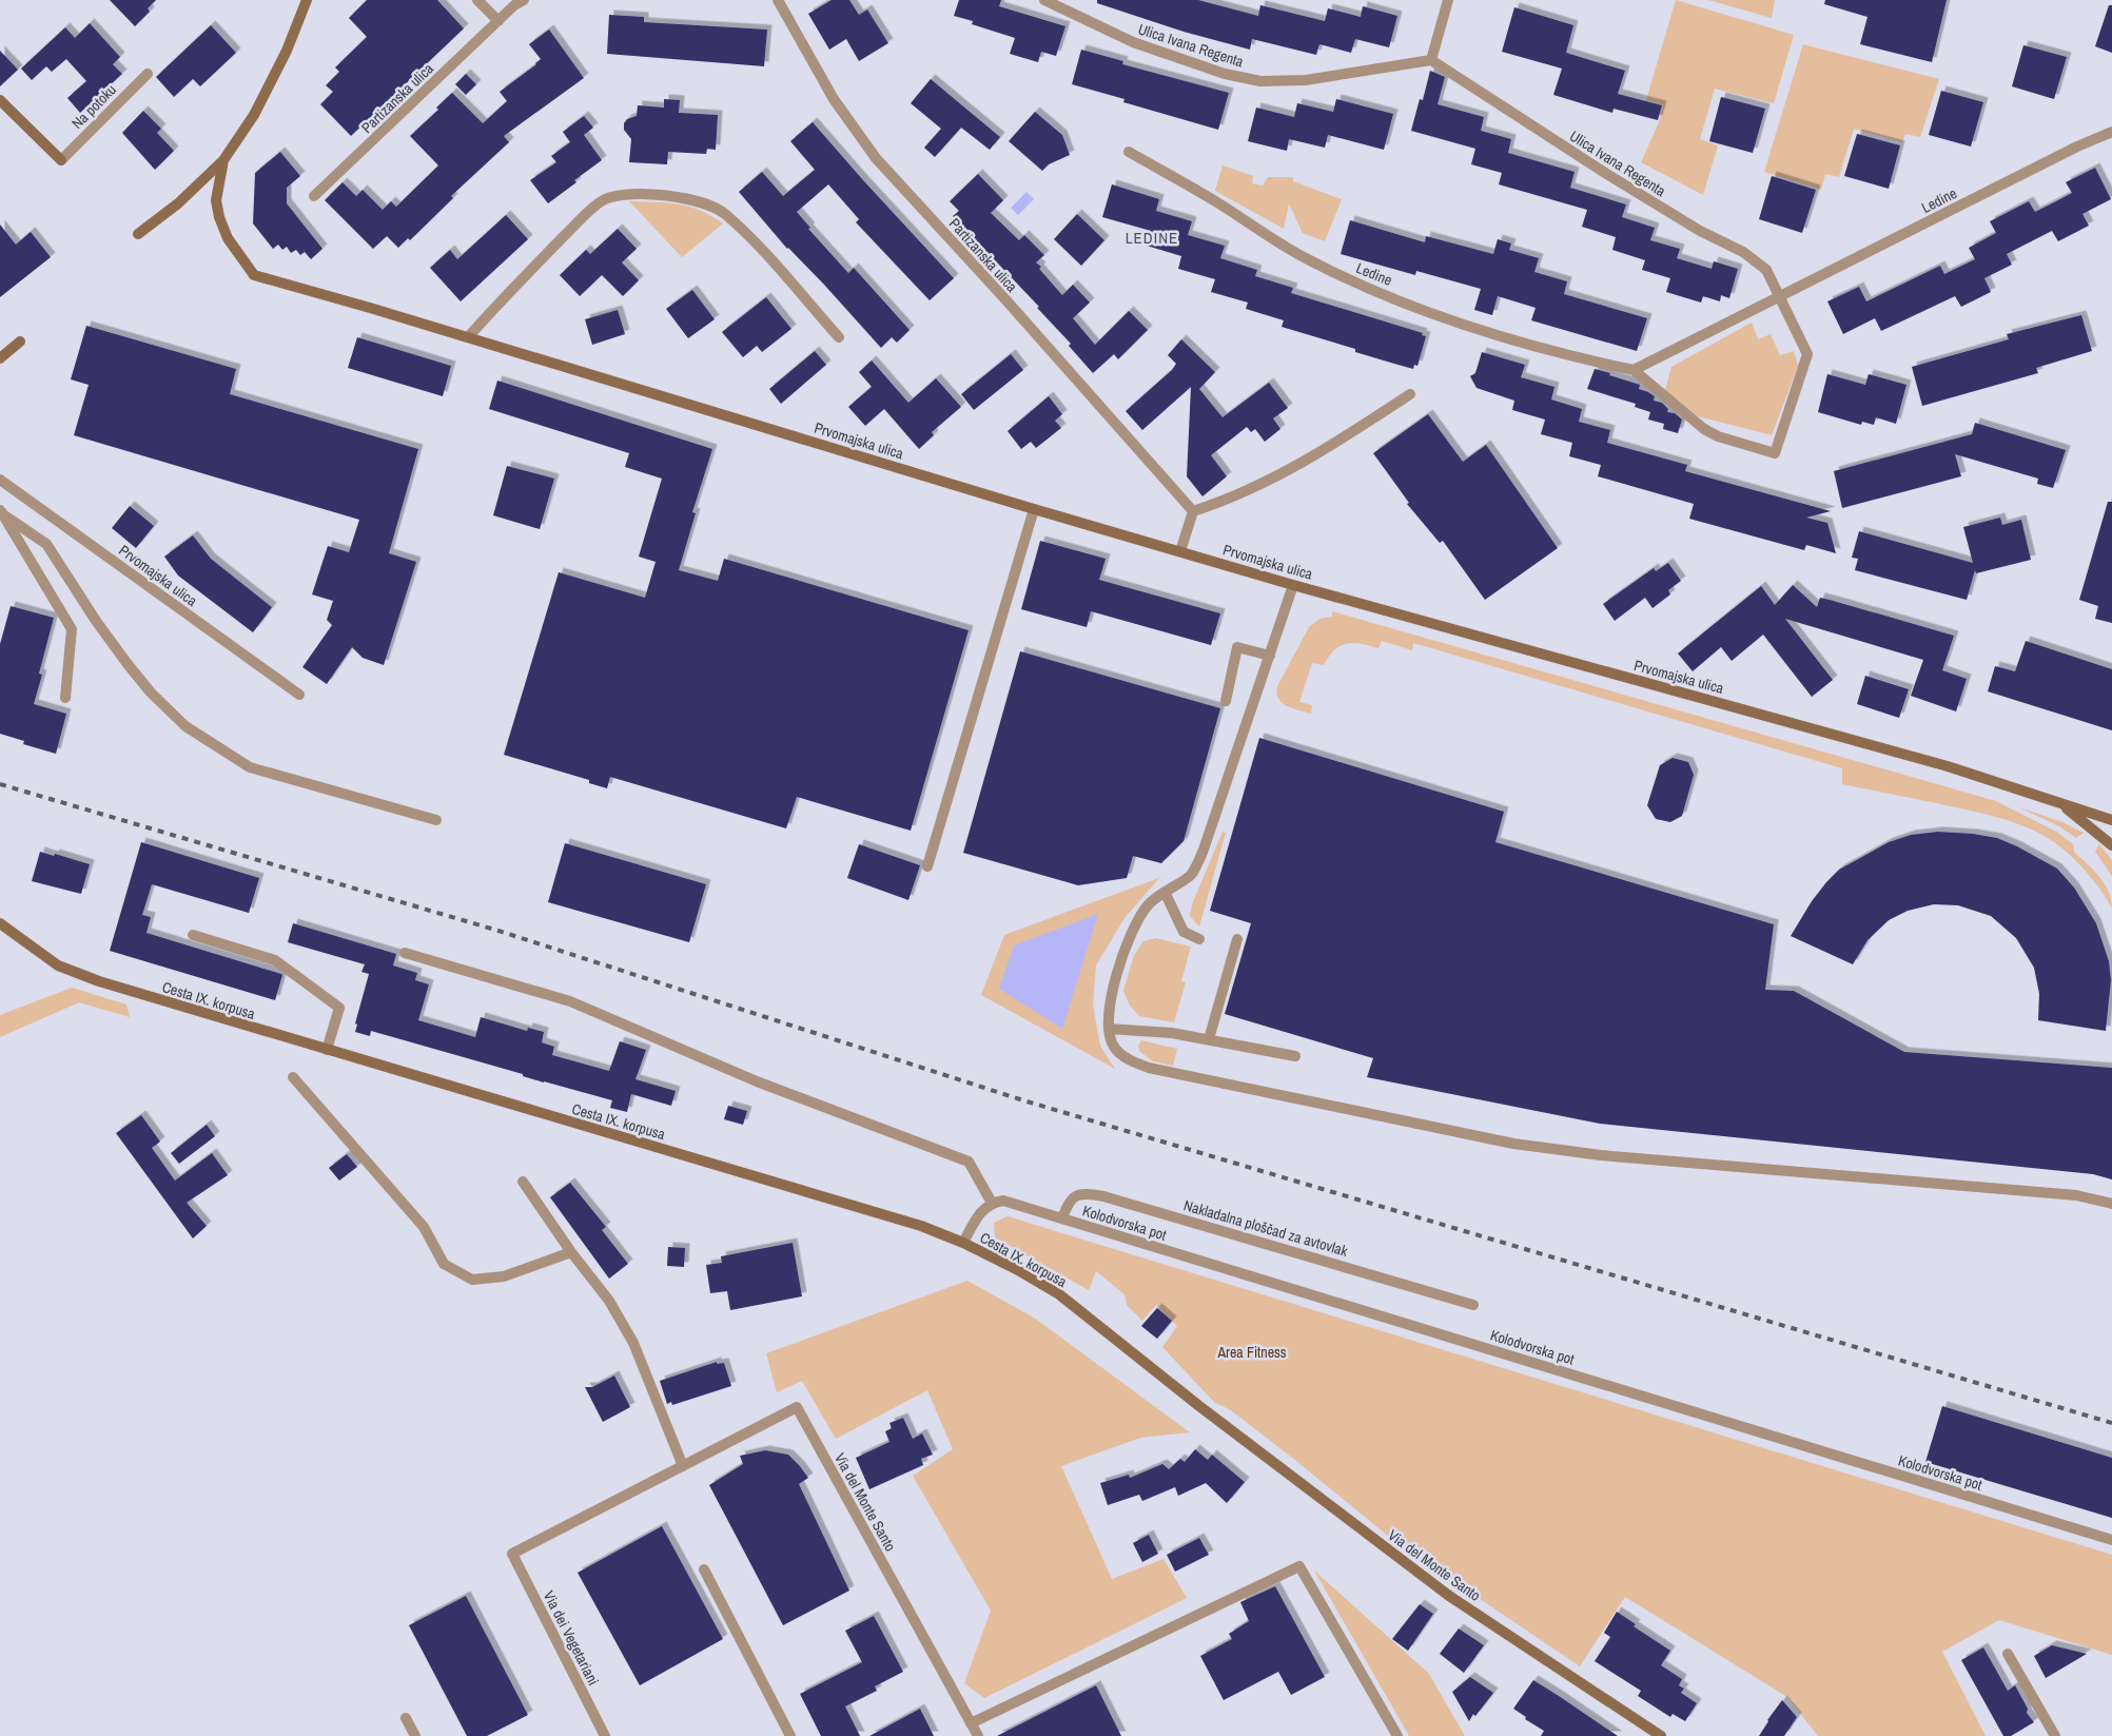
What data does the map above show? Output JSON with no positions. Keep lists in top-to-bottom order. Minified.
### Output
{"streets":{"street":["Ulica Ivana Regenta","Partizanska ulica","Na potoku","Ledine","Prvomajska ulica","Cesta IX. korpusa","Kolodvorska pot","Nakladalna ploščad za avtovlak","Via del Monte Santo","Via dei Vegetariani"]},"crossings":[["Ulica Ivana Regenta","Ledine"],["Cesta IX. korpusa","Via del Monte Santo"],["Kolodvorska pot","Nakladalna ploščad za avtovlak"],["Via del Monte Santo","Via dei Vegetariani"]],"districts":["LEDINE"],"parks":["Area Fitness"]}
